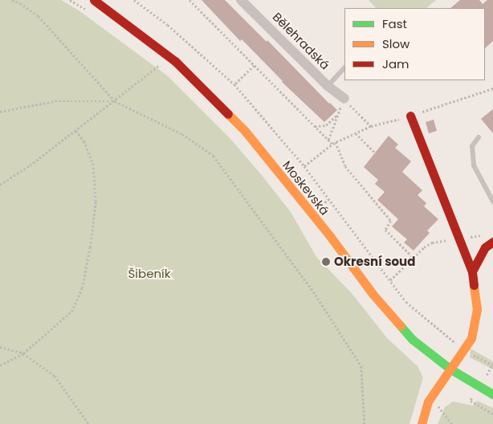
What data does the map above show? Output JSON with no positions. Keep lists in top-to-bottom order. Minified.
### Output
{"streets":{"street":["Bělehradská","Moskevská"]},"parks":["Šibeník"],"places":["Okresní soud"],"legend":["Fast","Slow","Jam"]}
